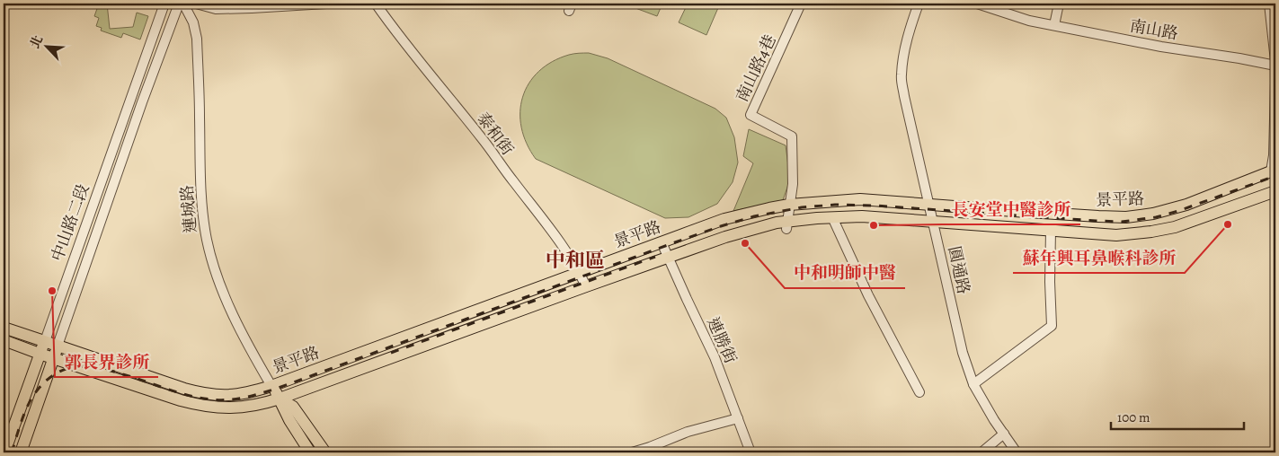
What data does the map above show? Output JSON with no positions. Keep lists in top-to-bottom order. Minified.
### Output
{"streets":{"main road":["景平路","連城路","中山路二段"],"street":["南山路","南山路4巷","泰和街","圓通路","連勝街"]},"crossings":[["南山路4巷","景平路"],["泰和街","景平路"],["景平路","連城路"],["景平路","中山路二段"],["景平路","圓通路"],["景平路","連勝街"]],"districts":["中和區"],"places":["蘇年興耳鼻喉科診所","長安堂中醫診所","中和明師中醫","郭長界診所"],"scale_bar":"100 m","north":"top left"}
